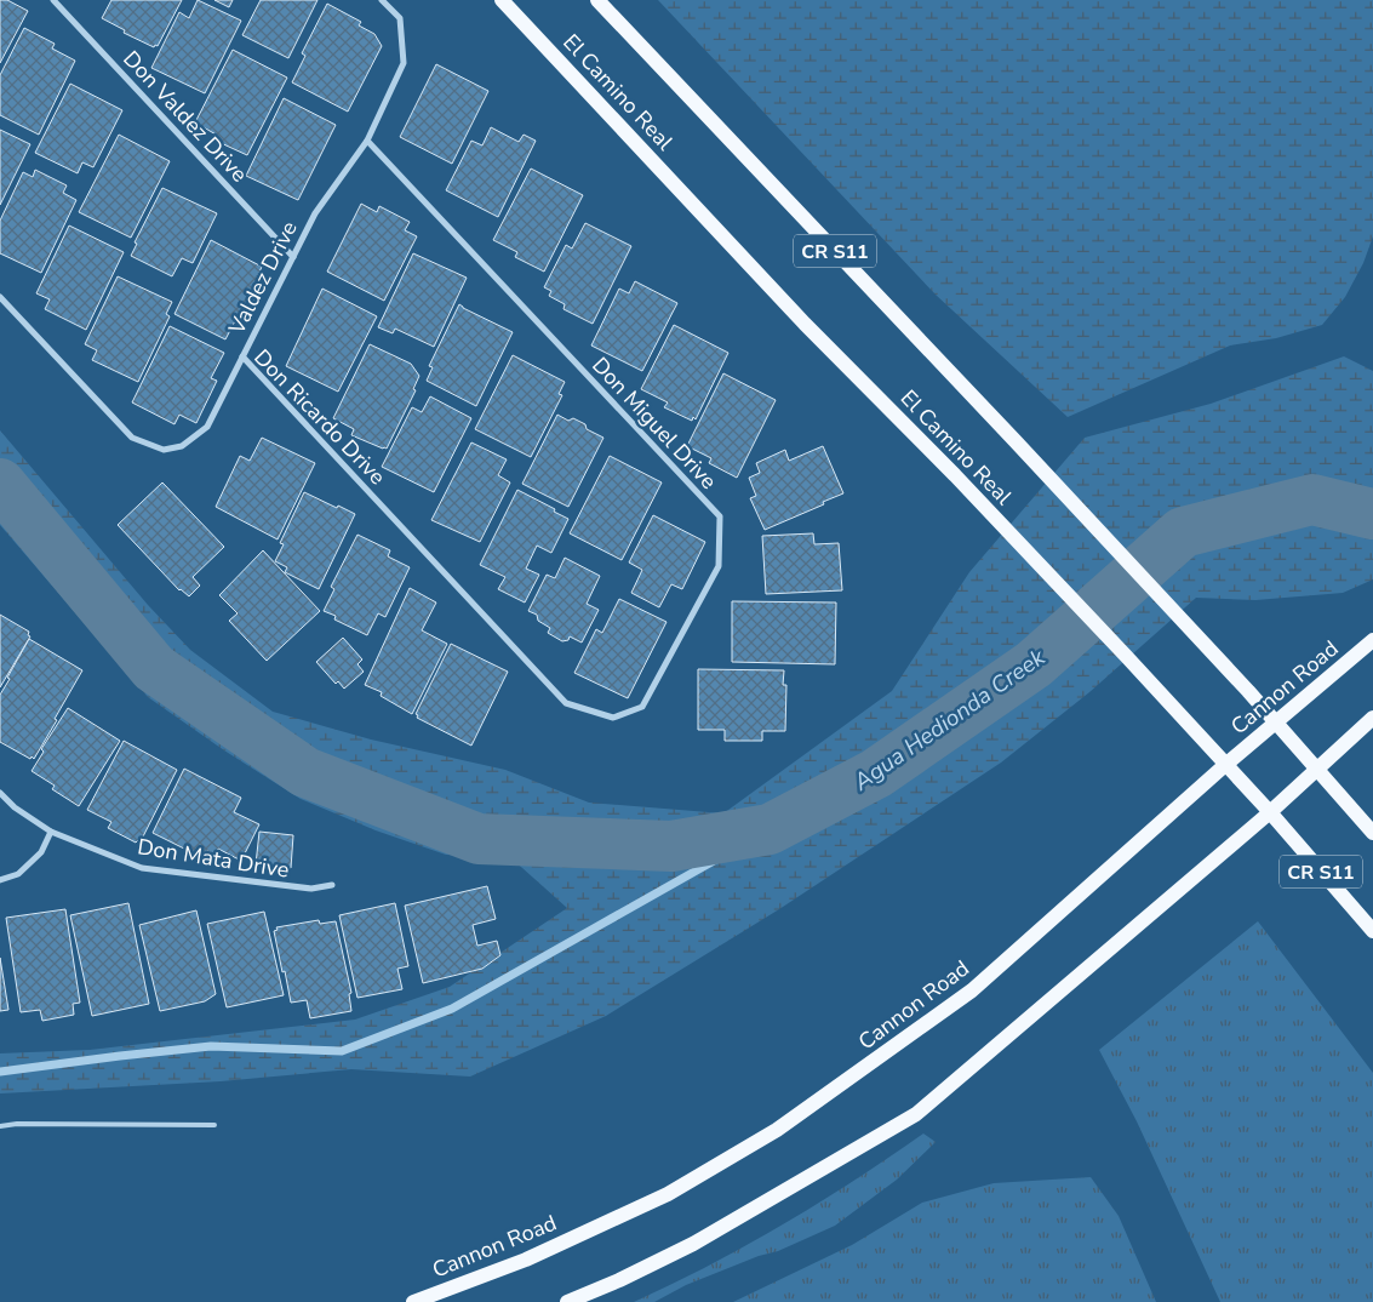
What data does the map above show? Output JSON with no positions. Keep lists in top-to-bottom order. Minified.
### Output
{"streets":{"main road":["El Camino Real","CR S11","Cannon Road"],"street":["Don Valdez Drive","Valdez Drive","Don Ricardo Drive","Don Miguel Drive","Don Mata Drive"]},"crossings":[["El Camino Real","Cannon Road"],["Don Valdez Drive","Valdez Drive"],["CR S11","Cannon Road"],["Valdez Drive","Don Ricardo Drive"],["Valdez Drive","Don Miguel Drive"],["Don Ricardo Drive","Don Miguel Drive"]],"water":["Agua Hedionda Creek"]}
